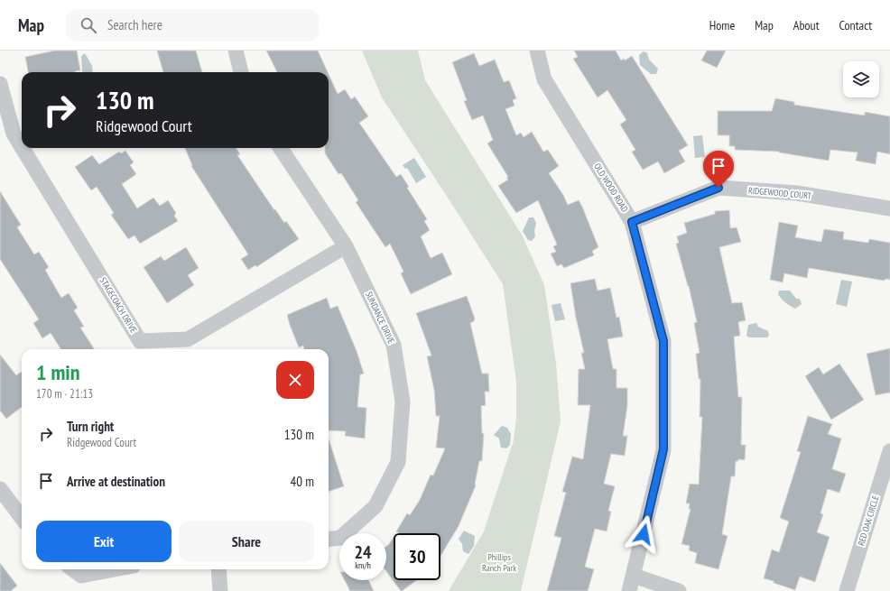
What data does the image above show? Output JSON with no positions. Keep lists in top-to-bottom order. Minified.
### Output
{"streets":{"street":["OLD WOOD ROAD","RIDGEWOOD COURT","STAGECOACH DRIVE","SUNDANCE DRIVE","RED OAK CIRCLE"]},"crossings":[["OLD WOOD ROAD","RIDGEWOOD COURT"],["STAGECOACH DRIVE","SUNDANCE DRIVE"]],"parks":["Phillips Ranch Park"],"page":{"header":"Map","search":"Search here","nav":["Home","Map","About","Contact"],"turn":["130 m","Ridgewood Court"],"heading":["1 min","170 m · 21:13"],"list":[{"name":"Turn right","note":"Ridgewood Court","value":"130 m"},{"name":"Arrive at destination","value":"40 m"}],"buttons":["Exit","Share"],"speed":"24 km/h","limit":"30"}}
